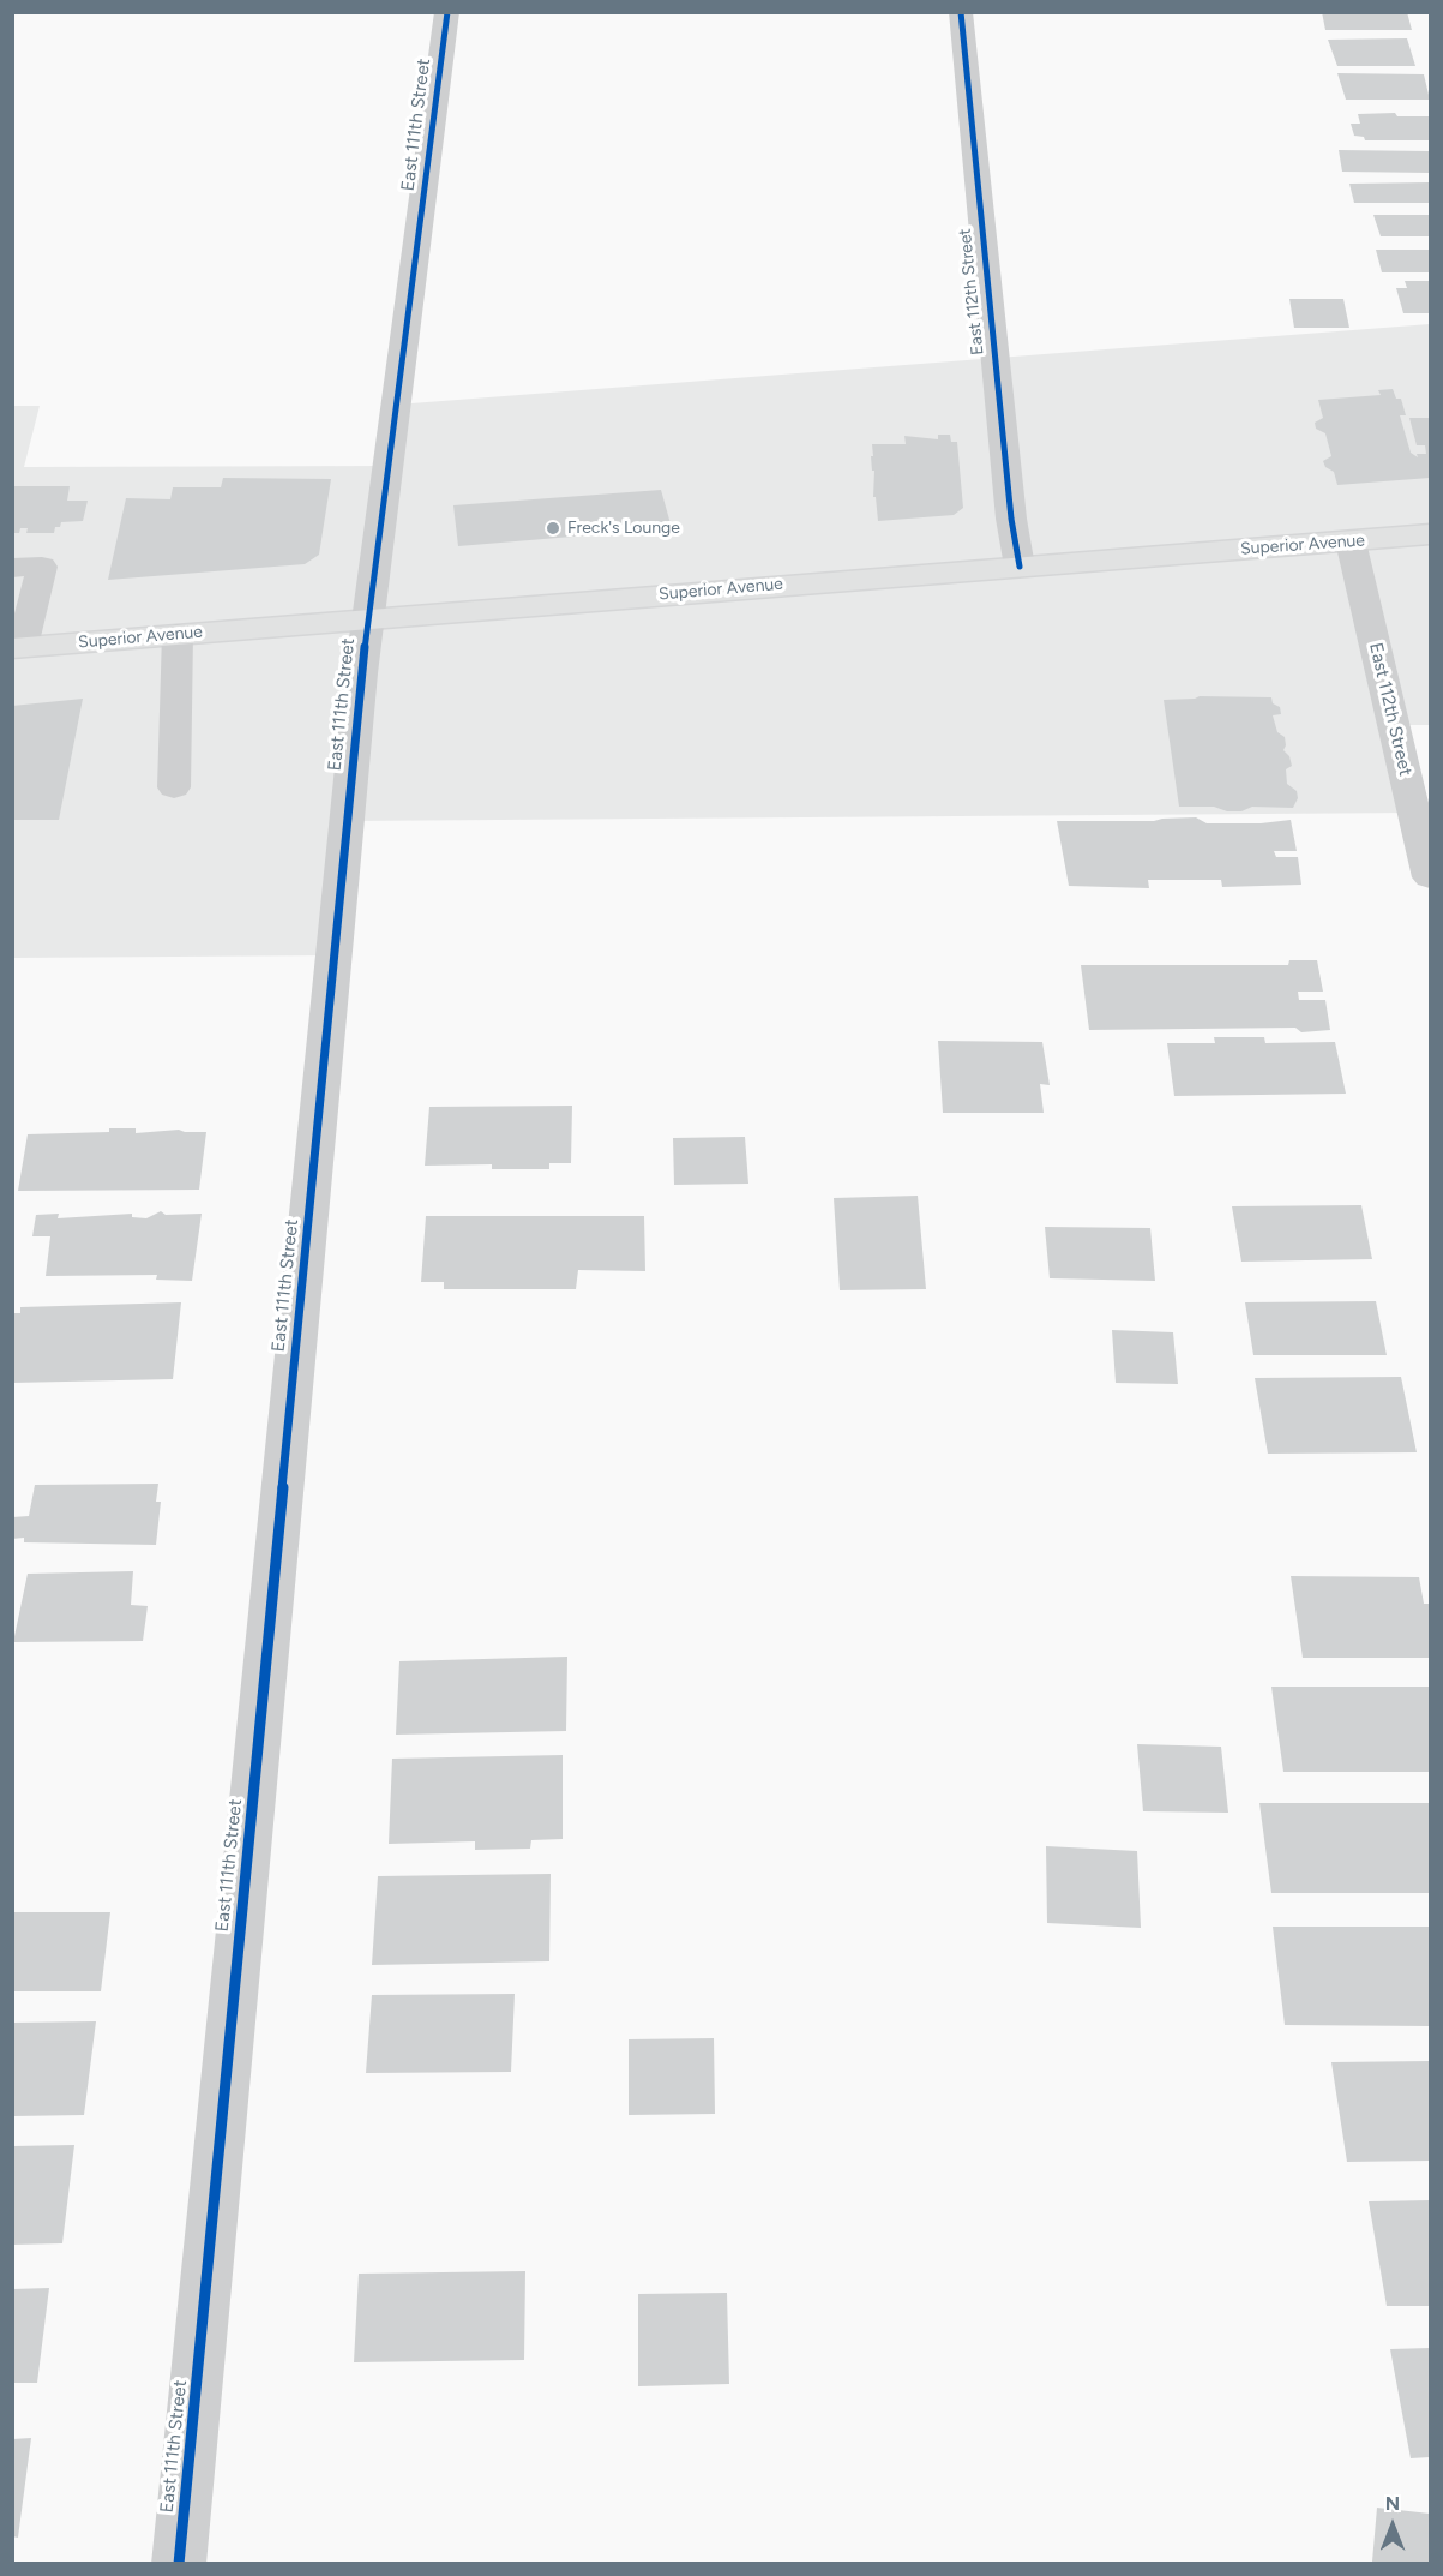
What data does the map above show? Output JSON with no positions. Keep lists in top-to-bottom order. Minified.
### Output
{"streets":{"main road":["Superior Avenue"],"street":["East 111th Street","East 112th Street"]},"crossings":[["East 111th Street","Superior Avenue"],["East 112th Street","Superior Avenue"]],"places":["Freck's Lounge"],"north":"top"}
